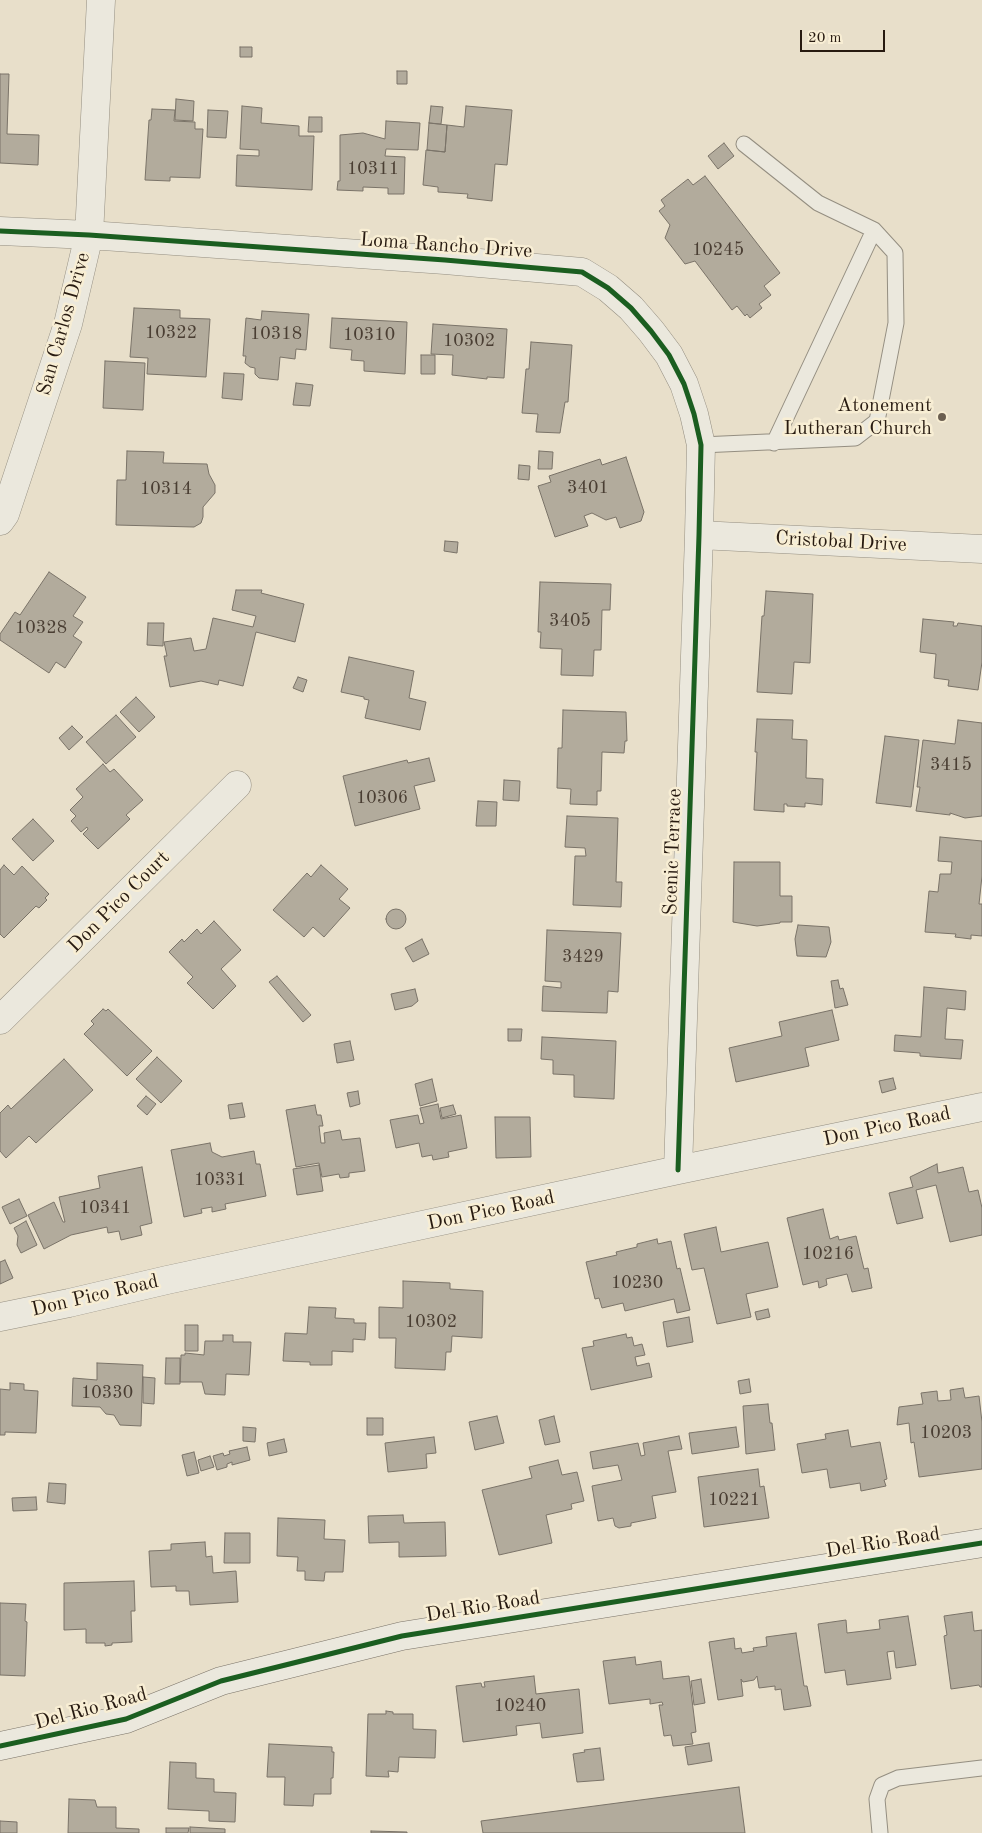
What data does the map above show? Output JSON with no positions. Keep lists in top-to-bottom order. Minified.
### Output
{"streets":{"street":["Loma Rancho Drive","San Carlos Drive","Cristobal Drive","Scenic Terrace","Don Pico Court","Don Pico Road","Del Rio Road"]},"crossings":[["Loma Rancho Drive","San Carlos Drive"],["Loma Rancho Drive","Cristobal Drive"],["Loma Rancho Drive","Scenic Terrace"],["Cristobal Drive","Scenic Terrace"],["Scenic Terrace","Don Pico Road"]],"places":["Atonement Lutheran Church"],"house_numbers":["10311","10245","10322","10318","10310","10302","3401","10314","3405","10328","3415","10306","3429","10331","10341","10216","10230","10302","10330","10203","10221","10240"],"scale_bar":"20 m"}
